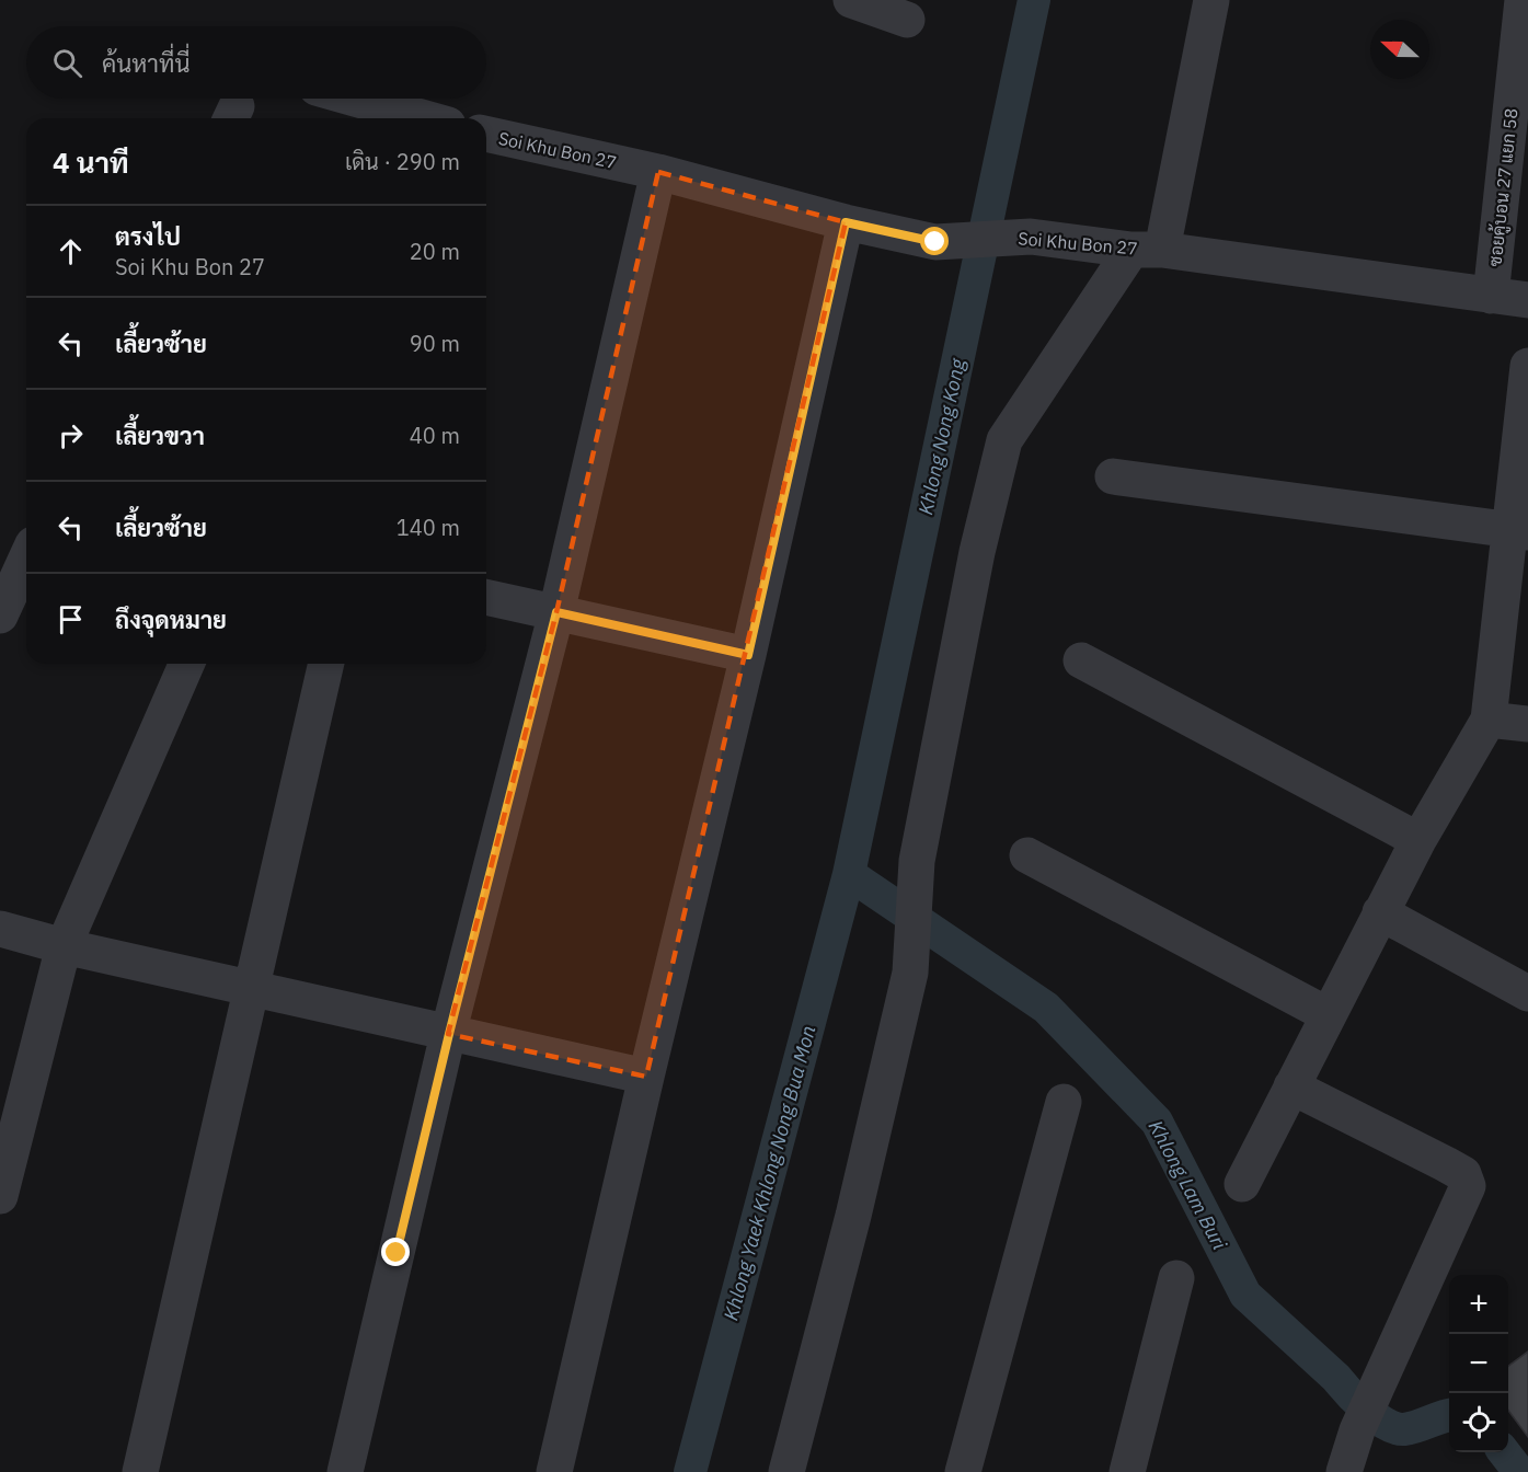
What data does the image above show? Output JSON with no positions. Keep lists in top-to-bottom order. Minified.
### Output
{"streets":{"street":["Soi Khu Bon 27","ซอยคู้บอน 27 แยก 58"]},"crossings":[["Soi Khu Bon 27","ซอยคู้บอน 27 แยก 58"]],"water":["Khlong Nong Kong","Khlong Yaek Khlong Nong Bua Mon","Khlong Lam Buri"],"north":"left","page":{"search":"ค้นหาที่นี่","heading":["4 นาที","เดิน · 290 m"],"list":[["ตรงไป","Soi Khu Bon 27","20 m"],["เลี้ยวซ้าย","90 m"],["เลี้ยวขวา","40 m"],["เลี้ยวซ้าย","140 m"],"ถึงจุดหมาย"],"map_buttons":["+","−"]}}
